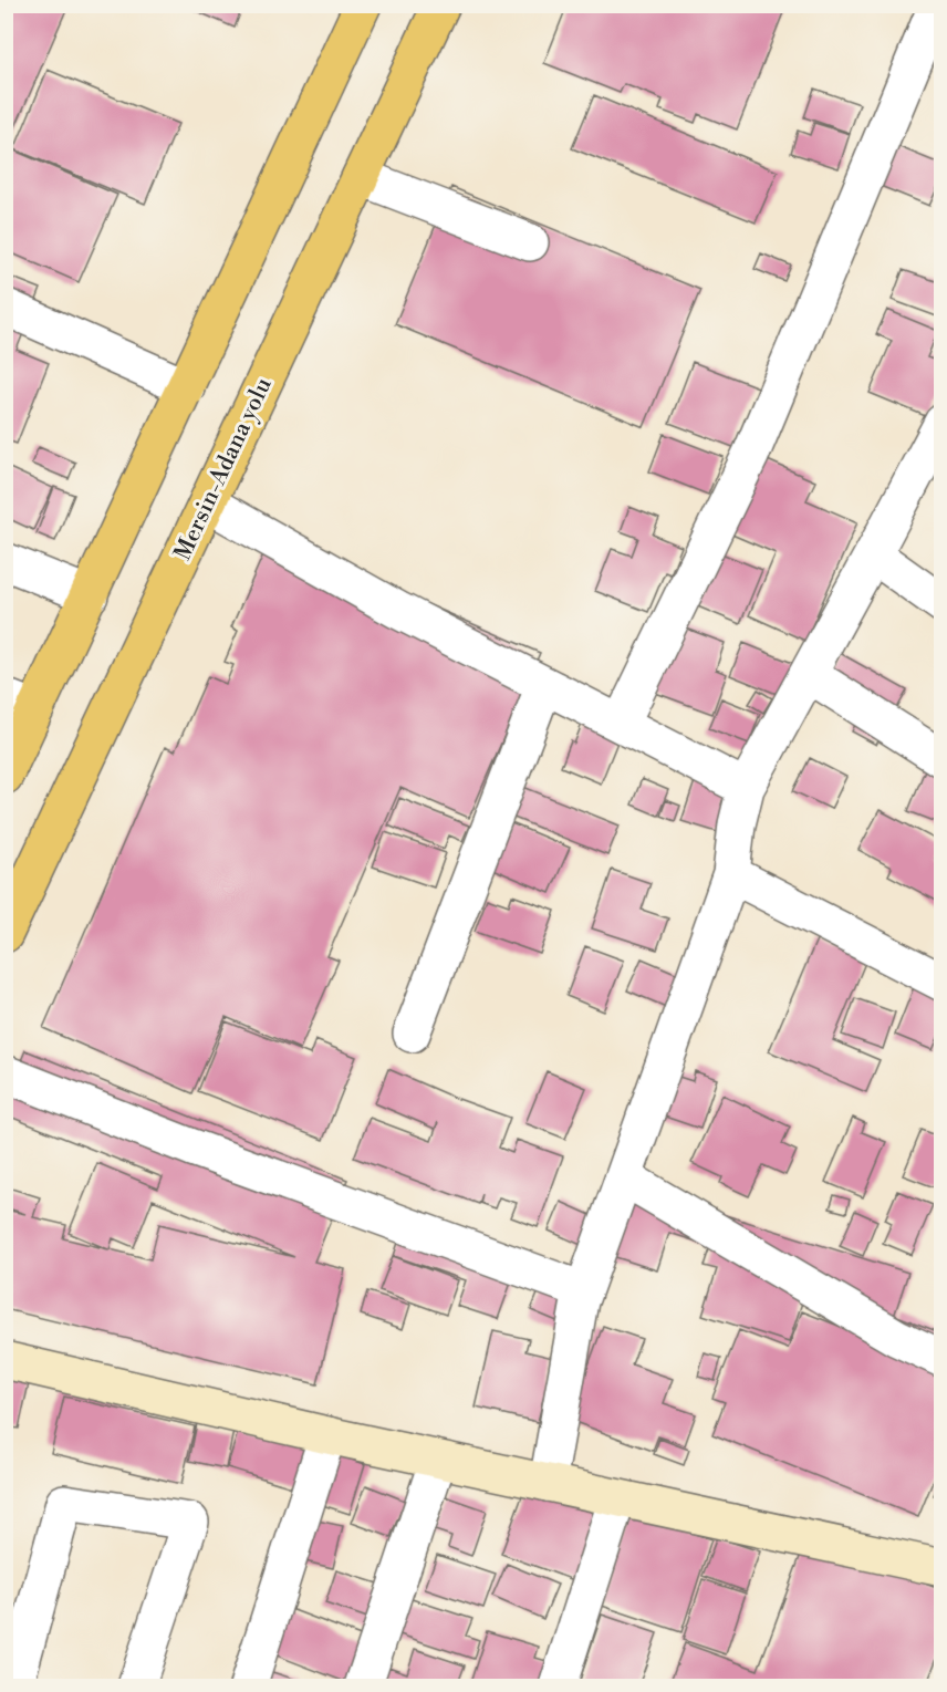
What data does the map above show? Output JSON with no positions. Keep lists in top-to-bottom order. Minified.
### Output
{"streets":{"highway":["Mersin-Adana yolu"]}}
